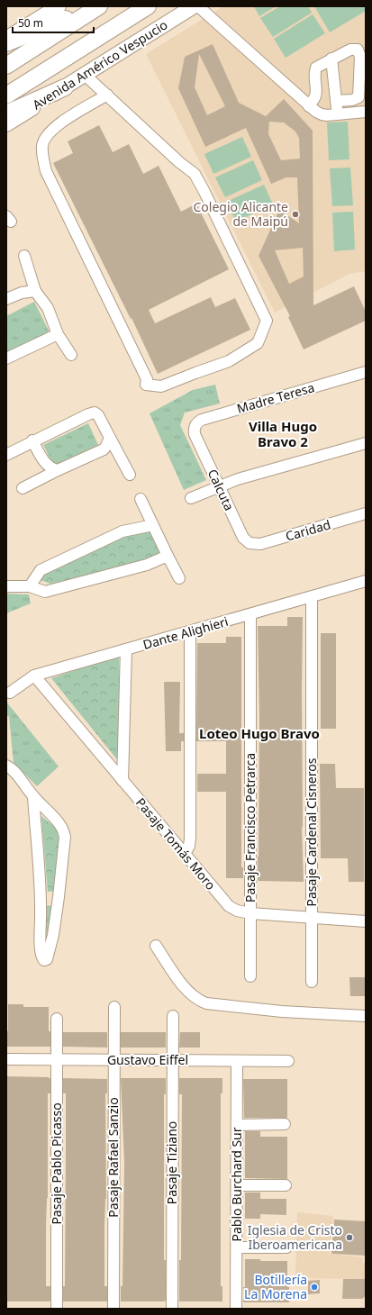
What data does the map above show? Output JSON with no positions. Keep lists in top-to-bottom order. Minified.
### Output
{"streets":{"main road":["Avenida Américo Vespucio"],"street":["Madre Teresa","Calcuta","Caridad","Dante Alighieri","Pasaje Francisco Petrarca","Pasaje Cardenal Cisneros","Pasaje Tomás Moro","Gustavo Eiffel","Pasaje Rafael Sanzio","Pasaje Tiziano","Pasaje Pablo Picasso","Pablo Burchard Sur"]},"crossings":[["Madre Teresa","Calcuta"],["Calcuta","Caridad"],["Dante Alighieri","Pasaje Francisco Petrarca"],["Dante Alighieri","Pasaje Cardenal Cisneros"],["Dante Alighieri","Pasaje Tomás Moro"],["Pasaje Francisco Petrarca","Pasaje Tomás Moro"],["Pasaje Cardenal Cisneros","Pasaje Tomás Moro"],["Gustavo Eiffel","Pasaje Rafael Sanzio"],["Gustavo Eiffel","Pasaje Tiziano"],["Gustavo Eiffel","Pasaje Pablo Picasso"],["Gustavo Eiffel","Pablo Burchard Sur"]],"districts":["Villa Hugo Bravo 2","Loteo Hugo Bravo"],"places":["Colegio Alicante de Maipú","Iglesia de Cristo Iberoamericana","Botillería La Morena"],"scale_bar":"50 m"}
